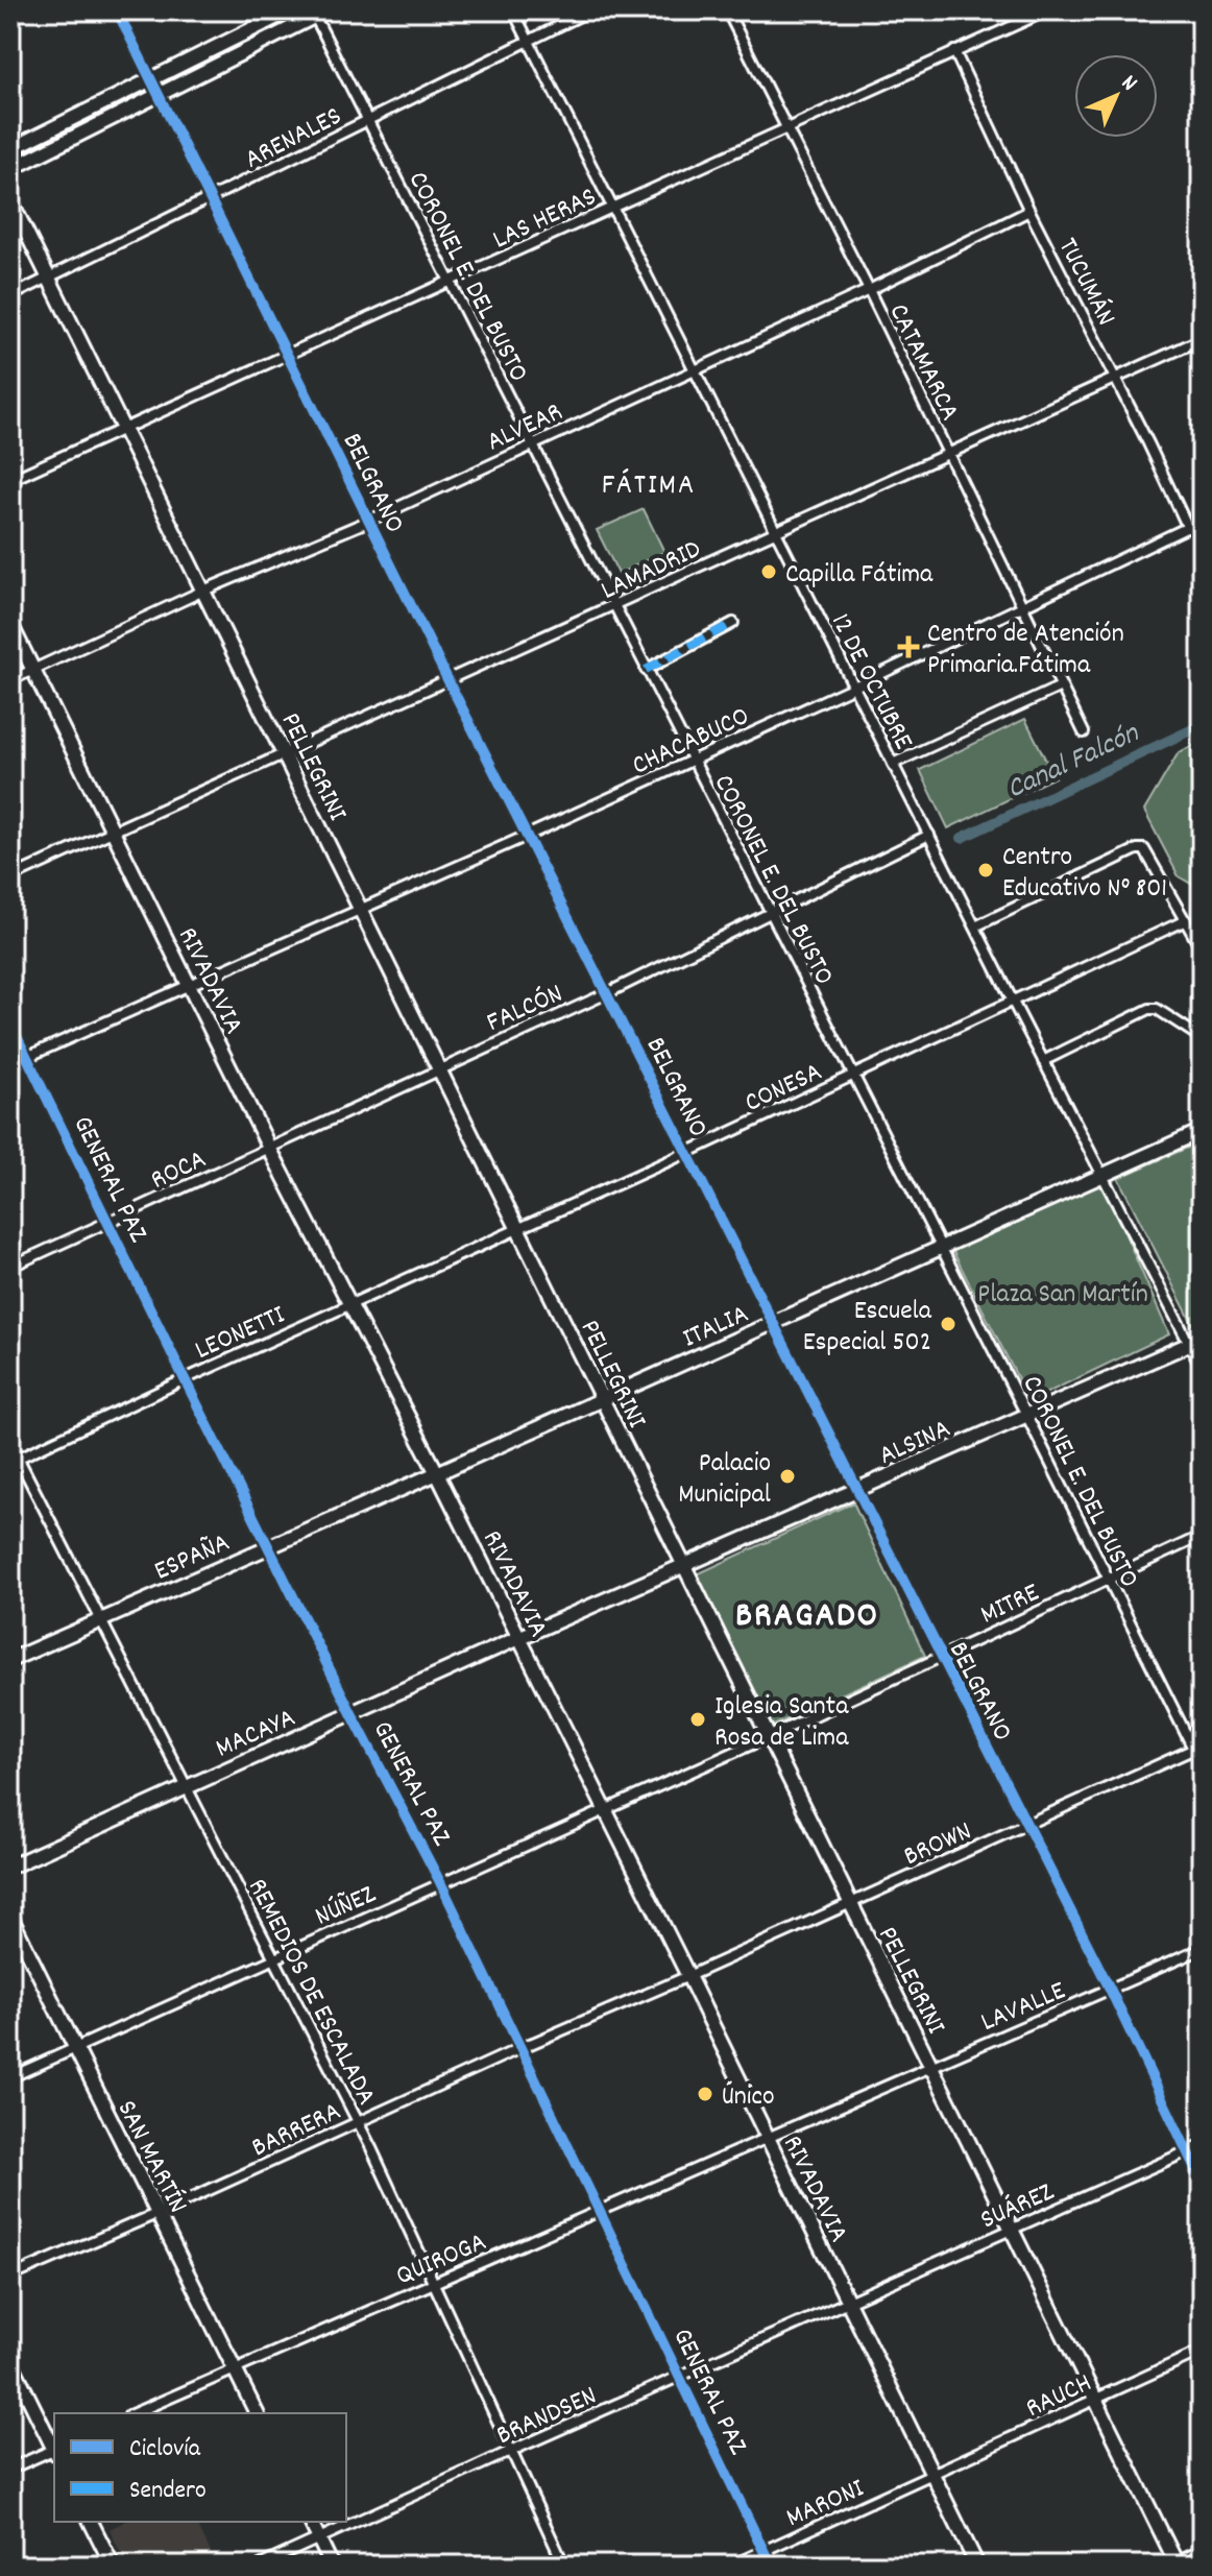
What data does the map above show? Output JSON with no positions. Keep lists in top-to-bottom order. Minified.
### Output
{"streets":{"main road":["PELLEGRINI","RIVADAVIA","ITALIA","ALSINA","ESPAÑA","MACAYA","SAN MARTÍN"],"street":["ARENALES","LAS HERAS","CORONEL E. DEL BUSTO","TUCUMÁN","CATAMARCA","ALVEAR","BELGRANO","LAMADRID","12 DE OCTUBRE","CHACABUCO","FALCÓN","CONESA","ROCA","GENERAL PAZ","LEONETTI","MITRE","BROWN","NÚÑEZ","REMEDIOS DE ESCALADA","LAVALLE","BARRERA","SUÁREZ","QUIROGA","RAUCH","BRANDSEN","MARONI"]},"crossings":[["ARENALES","CORONEL E. DEL BUSTO"],["ARENALES","BELGRANO"],["ARENALES","12 DE OCTUBRE"],["ARENALES","PELLEGRINI"],["LAS HERAS","CORONEL E. DEL BUSTO"],["LAS HERAS","TUCUMÁN"],["LAS HERAS","CATAMARCA"],["LAS HERAS","BELGRANO"],["LAS HERAS","12 DE OCTUBRE"],["LAS HERAS","PELLEGRINI"],["CORONEL E. DEL BUSTO","ALVEAR"],["CORONEL E. DEL BUSTO","LAMADRID"],["CORONEL E. DEL BUSTO","CHACABUCO"],["CORONEL E. DEL BUSTO","FALCÓN"],["CORONEL E. DEL BUSTO","CONESA"],["CORONEL E. DEL BUSTO","ITALIA"],["CORONEL E. DEL BUSTO","ALSINA"],["CORONEL E. DEL BUSTO","MITRE"],["CORONEL E. DEL BUSTO","BROWN"],["TUCUMÁN","ALVEAR"],["TUCUMÁN","LAMADRID"],["TUCUMÁN","CHACABUCO"],["CATAMARCA","ALVEAR"],["CATAMARCA","LAMADRID"],["CATAMARCA","CHACABUCO"],["ALVEAR","BELGRANO"],["ALVEAR","12 DE OCTUBRE"],["ALVEAR","PELLEGRINI"],["ALVEAR","RIVADAVIA"],["BELGRANO","LAMADRID"],["BELGRANO","CHACABUCO"],["BELGRANO","FALCÓN"],["BELGRANO","CONESA"],["BELGRANO","ITALIA"],["BELGRANO","ALSINA"],["BELGRANO","MITRE"],["BELGRANO","BROWN"],["BELGRANO","LAVALLE"],["BELGRANO","SUÁREZ"],["LAMADRID","12 DE OCTUBRE"],["LAMADRID","PELLEGRINI"],["LAMADRID","RIVADAVIA"],["12 DE OCTUBRE","CHACABUCO"],["12 DE OCTUBRE","FALCÓN"],["12 DE OCTUBRE","CONESA"],["12 DE OCTUBRE","ITALIA"],["12 DE OCTUBRE","ALSINA"],["CHACABUCO","PELLEGRINI"],["CHACABUCO","RIVADAVIA"],["CHACABUCO","GENERAL PAZ"],["PELLEGRINI","FALCÓN"],["PELLEGRINI","CONESA"],["PELLEGRINI","ITALIA"],["PELLEGRINI","ALSINA"],["PELLEGRINI","MITRE"],["PELLEGRINI","BROWN"],["PELLEGRINI","LAVALLE"],["PELLEGRINI","SUÁREZ"],["PELLEGRINI","RAUCH"],["RIVADAVIA","FALCÓN"],["RIVADAVIA","CONESA"],["RIVADAVIA","ROCA"],["RIVADAVIA","ITALIA"],["RIVADAVIA","LEONETTI"],["RIVADAVIA","ALSINA"],["RIVADAVIA","ESPAÑA"],["RIVADAVIA","MITRE"],["RIVADAVIA","MACAYA"],["RIVADAVIA","BROWN"],["RIVADAVIA","NÚÑEZ"],["RIVADAVIA","LAVALLE"],["RIVADAVIA","BARRERA"],["RIVADAVIA","SUÁREZ"],["RIVADAVIA","QUIROGA"],["RIVADAVIA","RAUCH"],["RIVADAVIA","BRANDSEN"],["RIVADAVIA","MARONI"],["FALCÓN","ROCA"],["CONESA","LEONETTI"],["ROCA","GENERAL PAZ"],["GENERAL PAZ","LEONETTI"],["GENERAL PAZ","ESPAÑA"],["GENERAL PAZ","MACAYA"],["GENERAL PAZ","NÚÑEZ"],["GENERAL PAZ","BARRERA"],["GENERAL PAZ","QUIROGA"],["GENERAL PAZ","BRANDSEN"],["GENERAL PAZ","MARONI"],["ITALIA","ESPAÑA"],["LEONETTI","REMEDIOS DE ESCALADA"],["ALSINA","MACAYA"],["ESPAÑA","REMEDIOS DE ESCALADA"],["MITRE","NÚÑEZ"],["MACAYA","REMEDIOS DE ESCALADA"],["BROWN","BARRERA"],["NÚÑEZ","REMEDIOS DE ESCALADA"],["NÚÑEZ","SAN MARTÍN"],["REMEDIOS DE ESCALADA","BARRERA"],["REMEDIOS DE ESCALADA","QUIROGA"],["REMEDIOS DE ESCALADA","BRANDSEN"],["LAVALLE","QUIROGA"],["BARRERA","SAN MARTÍN"],["SAN MARTÍN","QUIROGA"],["SUÁREZ","BRANDSEN"],["RAUCH","MARONI"]],"districts":["FÁTIMA","BRAGADO"],"water":["Canal Falcón"],"parks":["Plaza San Martín"],"places":{"other":["Capilla Fátima","Centro Educativo N° 801","Escuela Especial 502","Palacio Municipal","Iglesia Santa Rosa de Lima","Único"],"health":["Centro de Atención Primaria.Fátima"]},"legend":["Ciclovía","Sendero"],"north":"top right"}
